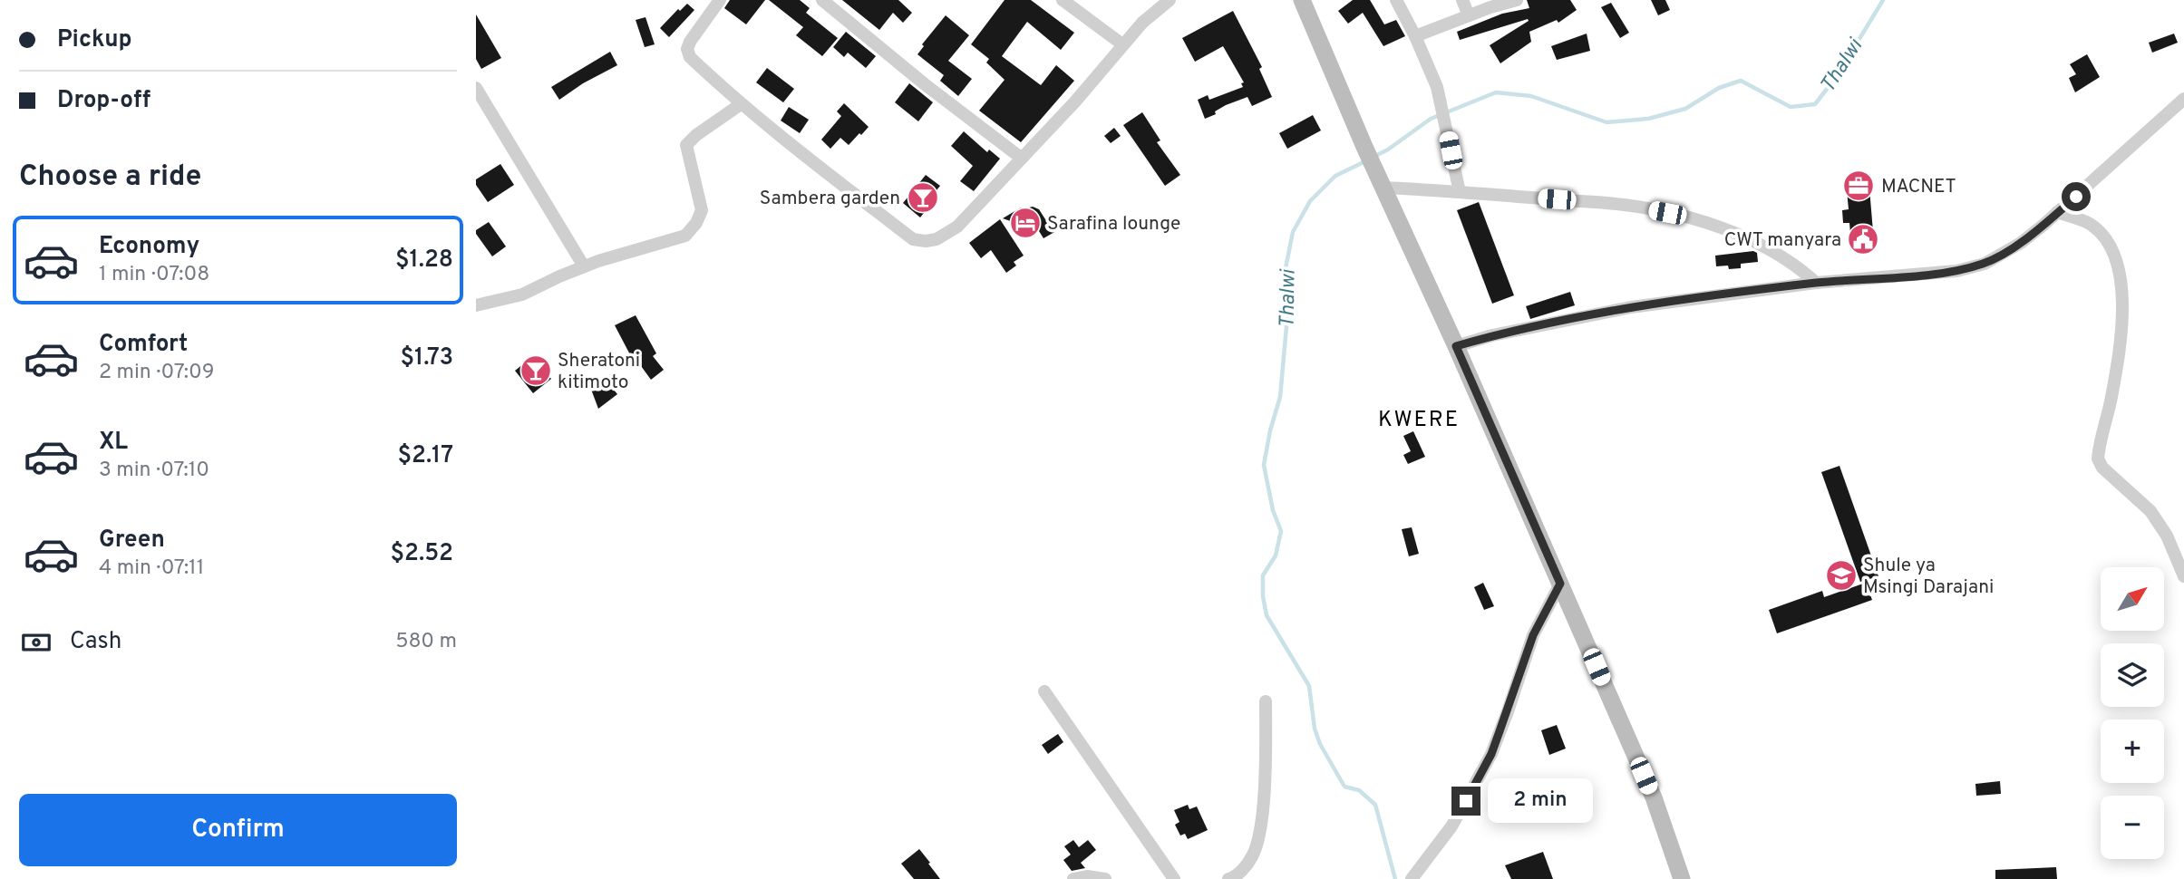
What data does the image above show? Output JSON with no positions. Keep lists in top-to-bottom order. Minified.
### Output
{"districts":["KWERE"],"water":["Thalwi"],"places":{"office":["MACNET"],"bar":["Sambera garden","Sheratoni kitimoto"],"hotel":["Sarafina lounge"],"public building":["CWT manyara"],"school or university":["Shule ya Msingi Darajani"]},"north":"top right","page":{"banner":["Pickup","Drop-off"],"heading":"Choose a ride","list":[{"name":"Economy","note":"1 min · 07:08","value":"$1.28"},{"name":"Comfort","note":"2 min · 07:09","value":"$1.73"},{"name":"XL","note":"3 min · 07:10","value":"$2.17"},{"name":"Green","note":"4 min · 07:11","value":"$2.52"}],"map_buttons":["+","−"],"pay":["Cash","580 m"],"bubble":"2 min","buttons":"Confirm"}}
